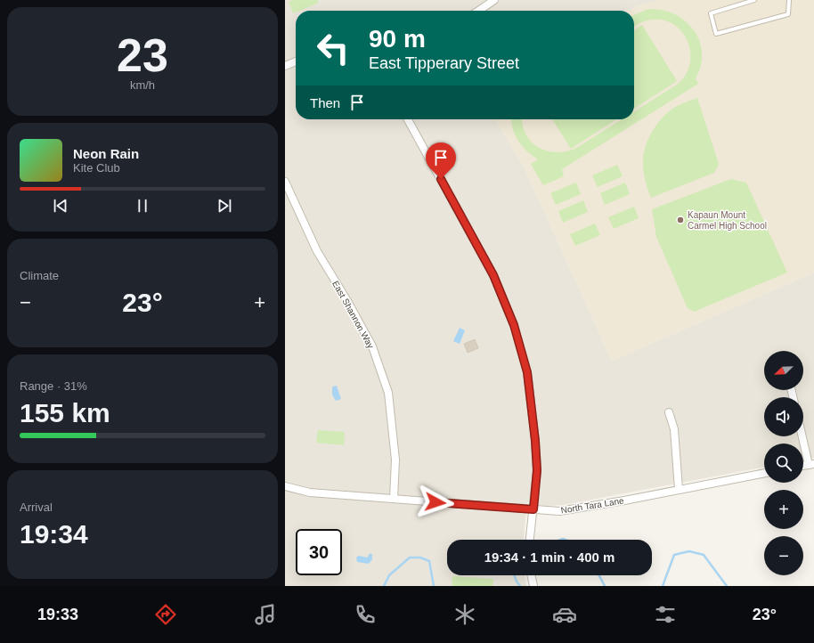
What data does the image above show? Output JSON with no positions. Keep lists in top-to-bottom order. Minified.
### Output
{"streets":{"street":["East Shannon Way","North Tara Lane"]},"crossings":[["East Shannon Way","North Tara Lane"]],"places":["Kapaun Mount Carmel High School"],"north":"bottom left","page":{"tile":[["23","km/h"],"Climate",["Range · 31%","155 km"],["Arrival","19:34"]],"turn":["90 m","East Tipperary Street"],"then":"Then","song":["Neon Rain","Kite Club"],"heat":["−","23°","+"],"map_buttons":["+","−"],"limit":"30","trip":"19:34 · 1 min · 400 m","tabs":["19:33","23°"]}}
